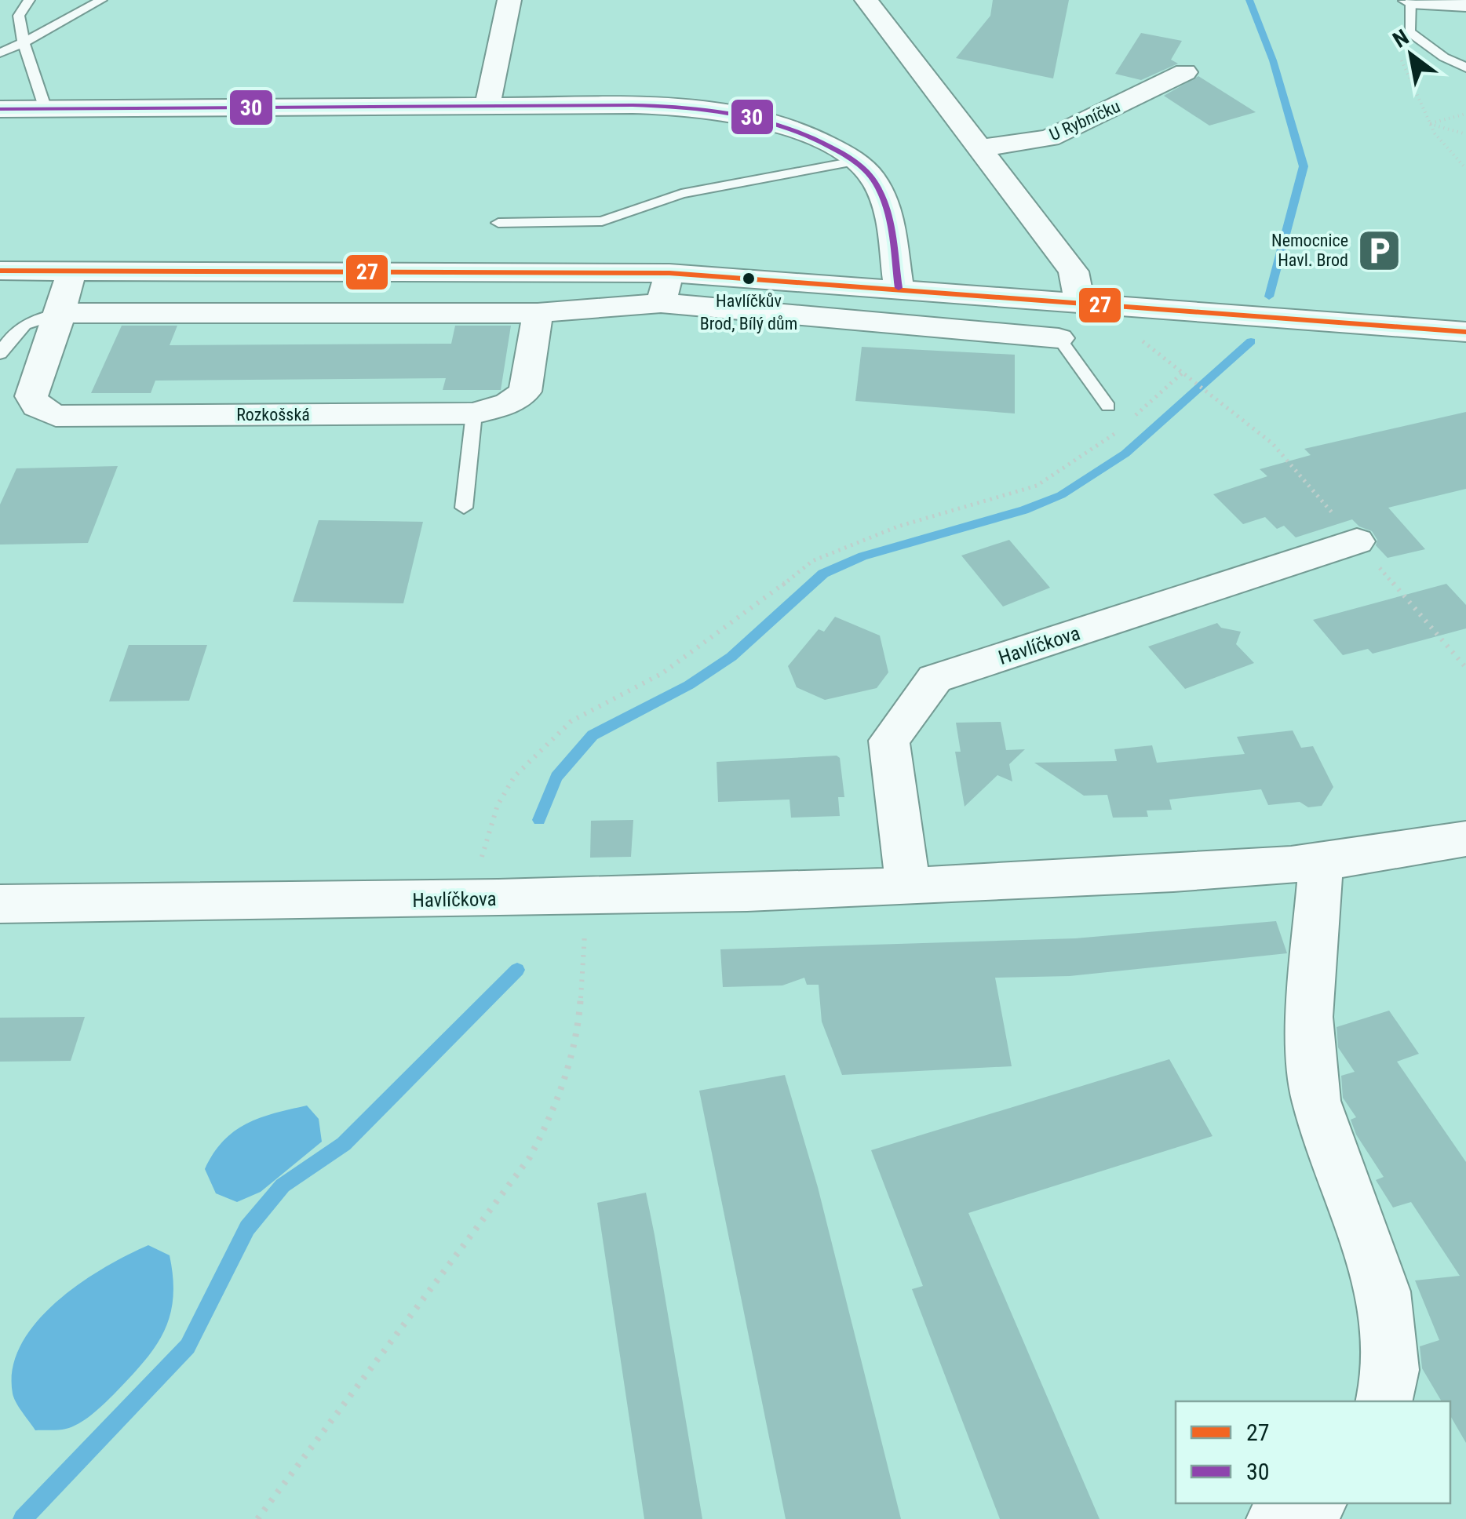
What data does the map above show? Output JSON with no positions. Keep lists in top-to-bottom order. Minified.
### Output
{"streets":{"street":["U Rybníčku","Rozkošská","Havlíčkova"]},"places":{"parking":["Nemocnice Havl. Brod"],"other":["Havlíčkův Brod, Bílý dům"]},"lines":["transit line 30","transit line 27"],"legend":["27","30"],"north":"top left"}
